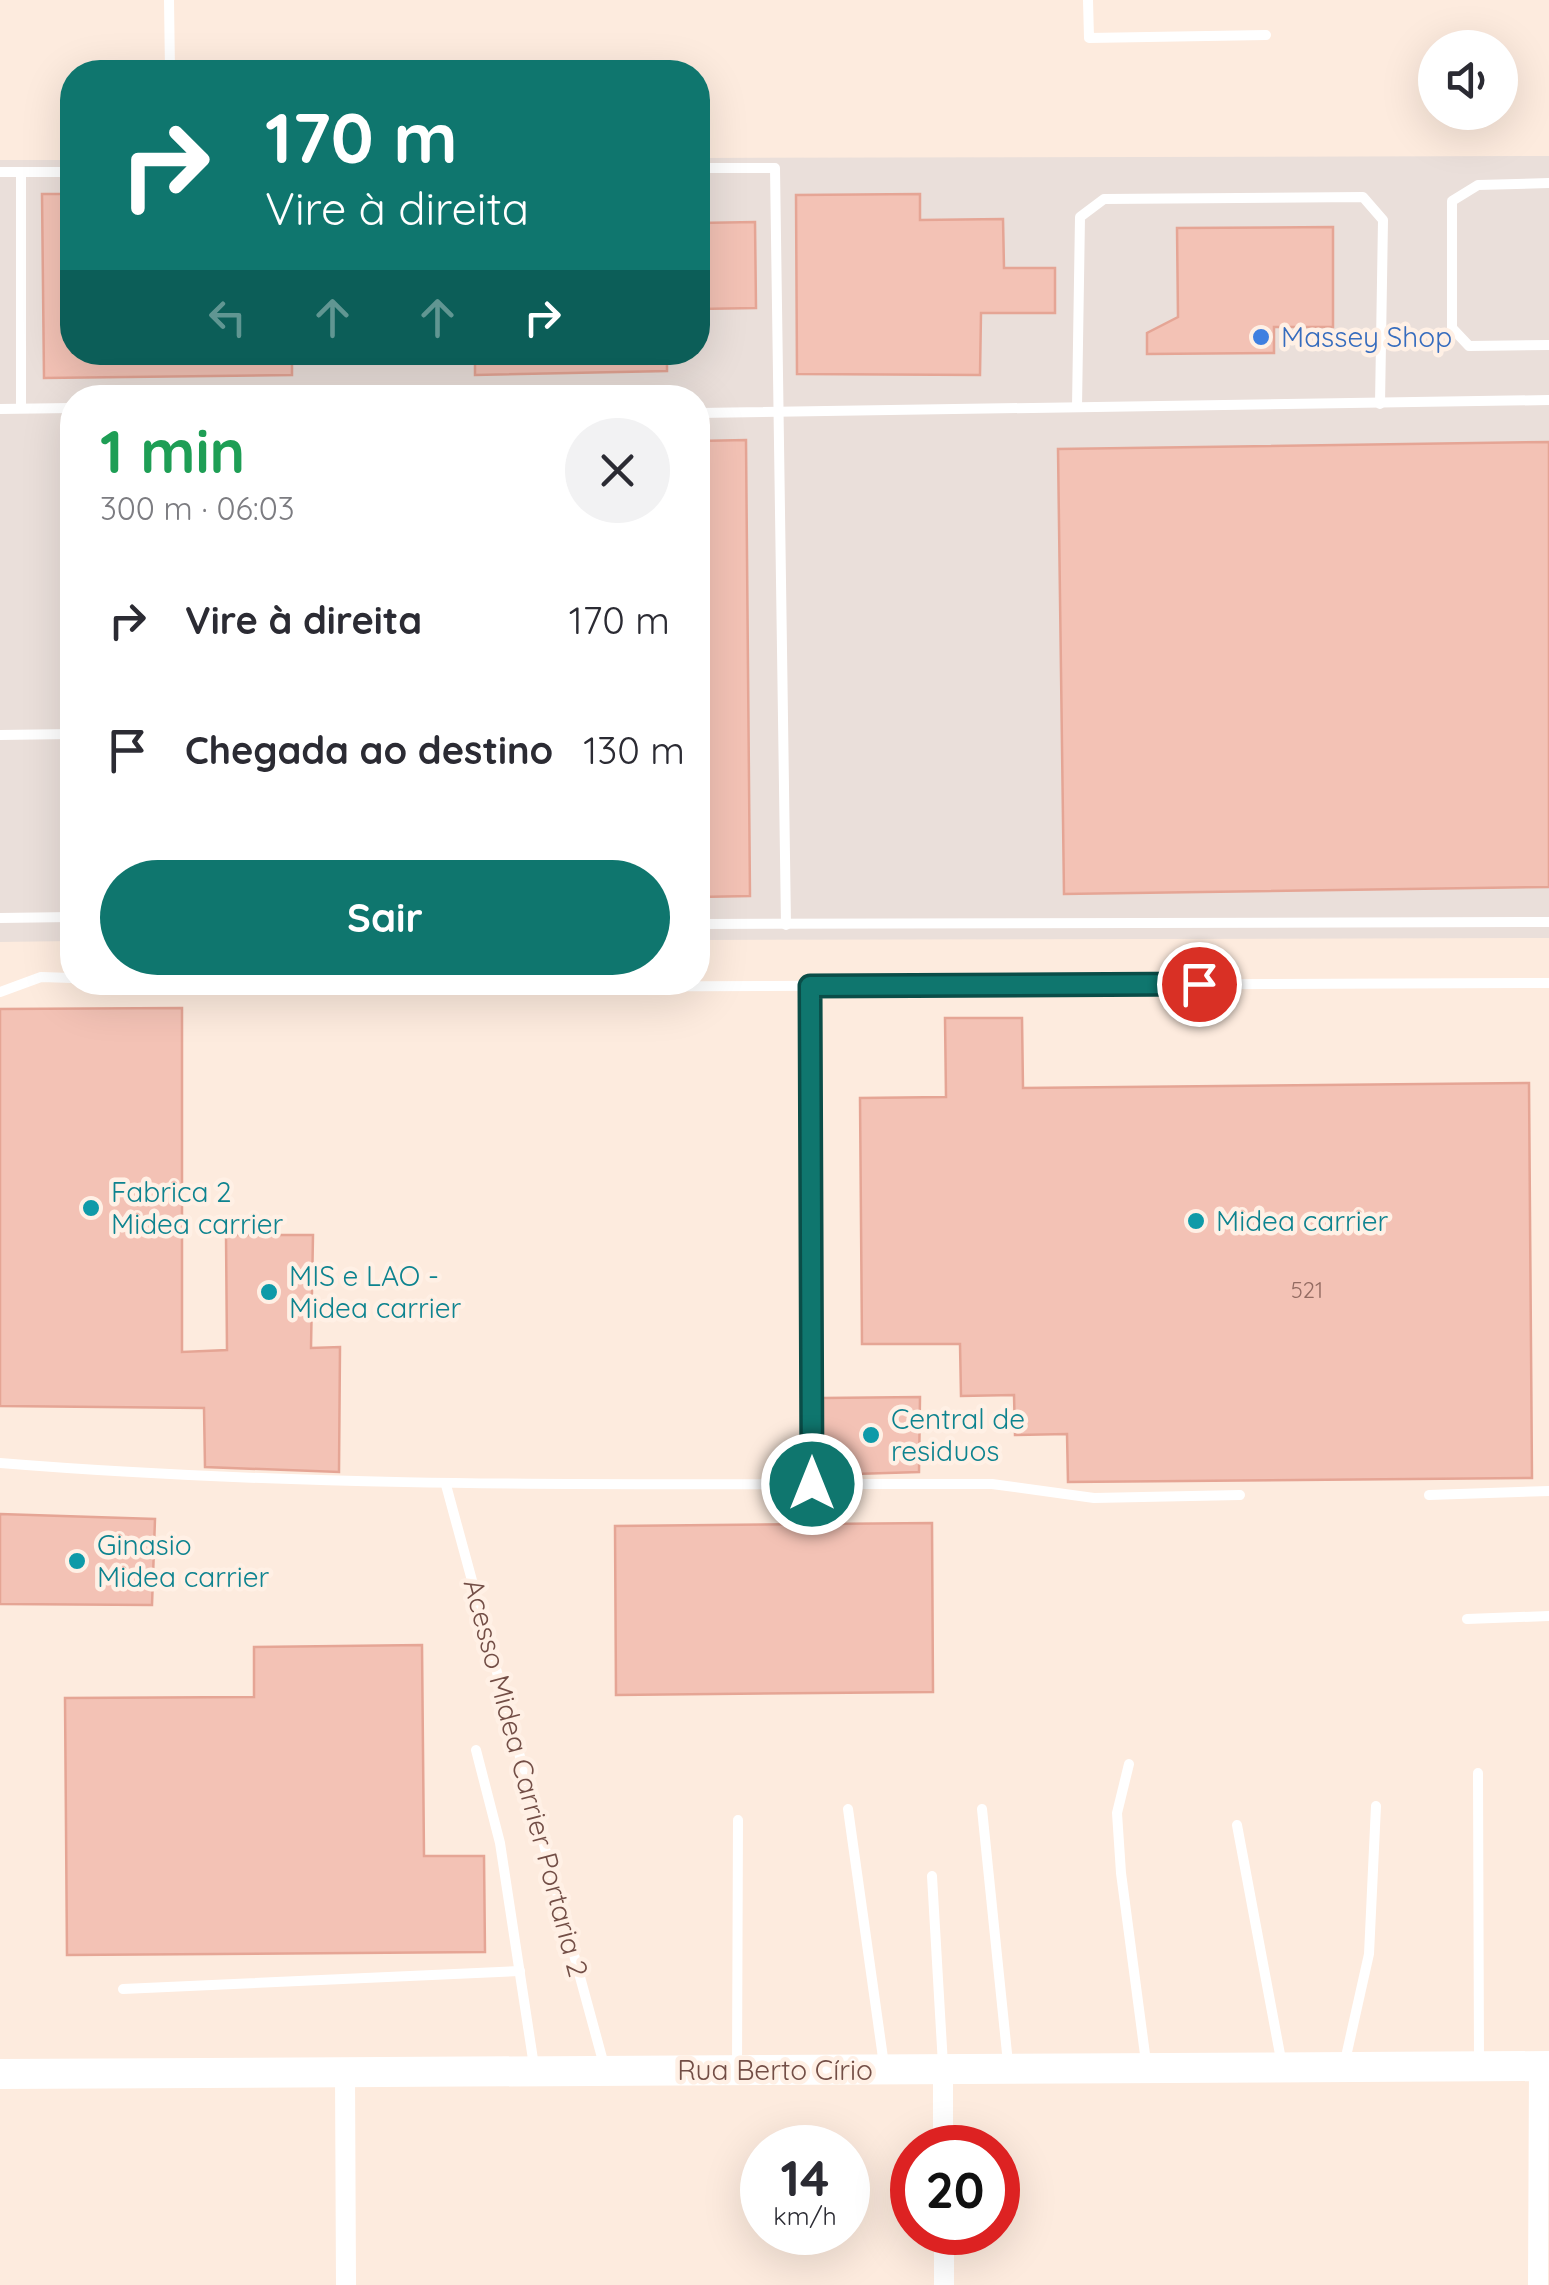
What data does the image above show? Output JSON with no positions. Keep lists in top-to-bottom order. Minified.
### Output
{"streets":{"street":["Rua Berto Círio"],"lane":["Acesso Midea Carrier Portaria 2"]},"crossings":[["Acesso Midea Carrier Portaria 2","Rua Berto Círio"]],"places":["Massey Shop","Fabrica 2 Midea carrier","Midea carrier","MIS e LAO - Midea carrier","Central de residuos","Ginasio Midea carrier"],"house_numbers":["521"],"page":{"turn":["170 m","Vire à direita"],"heading":["1 min","300 m · 06:03"],"list":[{"name":"Vire à direita","value":"170 m"},{"name":"Chegada ao destino","value":"130 m"}],"buttons":"Sair","speed":"14 km/h","limit":"20"}}
